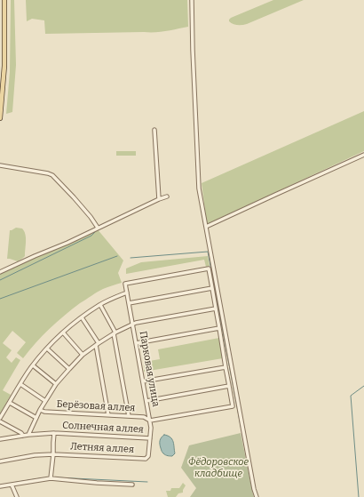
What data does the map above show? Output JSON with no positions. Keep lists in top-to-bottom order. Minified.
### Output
{"streets":{"street":["Парковая улица","Берёзовая аллея","Солнечная аллея","Летняя аллея"]},"crossings":[["Парковая улица","Берёзовая аллея"],["Парковая улица","Солнечная аллея"],["Парковая улица","Летняя аллея"],["Солнечная аллея","Летняя аллея"]],"parks":["Фёдоровское кладбище"]}
